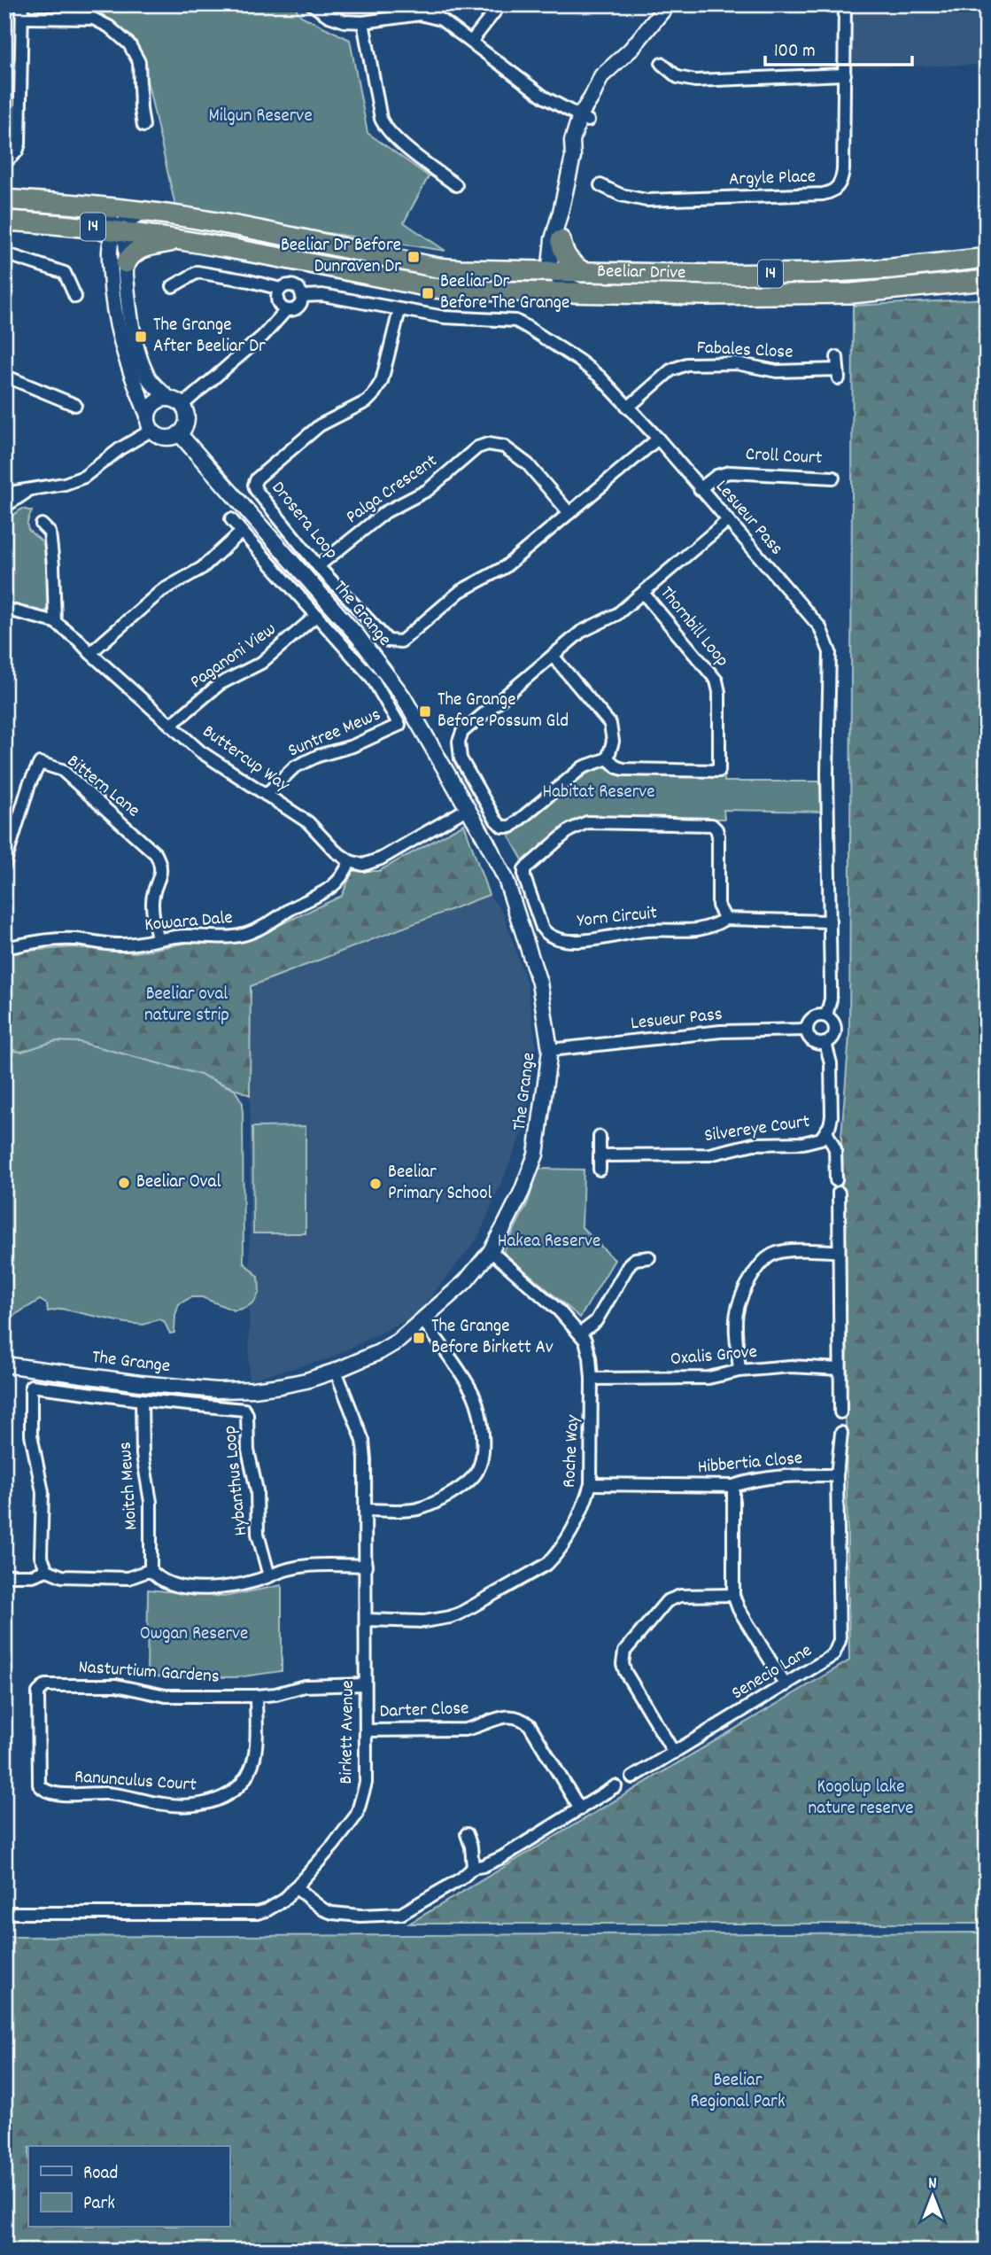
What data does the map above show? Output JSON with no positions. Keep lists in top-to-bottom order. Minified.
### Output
{"streets":{"highway":["14","Beeliar Drive"],"street":["Argyle Place","Fabales Close","Croll Court","Palga Crescent","Lesueur Pass","Drosera Loop","The Grange","Thornbill Loop","Paganoni View","Suntree Mews","Buttercup Way","Bittern Lane","Yorn Circuit","Kowara Dale","Silvereye Court","Oxalis Grove","Roche Way","Hibbertia Close","Hybanthus Loop","Moitch Mews","Nasturtium Gardens","Senecio Lane","Darter Close","Birkett Avenue","Ranunculus Court"]},"crossings":[["Fabales Close","Lesueur Pass"],["Croll Court","Lesueur Pass"],["Palga Crescent","Drosera Loop"],["Lesueur Pass","Drosera Loop"],["Lesueur Pass","The Grange"],["Lesueur Pass","Thornbill Loop"],["Lesueur Pass","Yorn Circuit"],["Lesueur Pass","Silvereye Court"],["The Grange","Roche Way"],["The Grange","Birkett Avenue"],["Paganoni View","Suntree Mews"],["Paganoni View","Buttercup Way"],["Suntree Mews","Buttercup Way"],["Buttercup Way","Kowara Dale"],["Bittern Lane","Kowara Dale"],["Oxalis Grove","Roche Way"],["Roche Way","Hibbertia Close"],["Roche Way","Birkett Avenue"],["Hibbertia Close","Senecio Lane"],["Hybanthus Loop","Moitch Mews"],["Nasturtium Gardens","Birkett Avenue"],["Nasturtium Gardens","Ranunculus Court"],["Darter Close","Birkett Avenue"]],"parks":["Milgun Reserve","Habitat Reserve","Beeliar oval nature strip","Hakea Reserve","Owgan Reserve","Kogolup lake nature reserve","Beeliar Regional Park"],"places":{"transit":["Beeliar Dr Before Dunraven Dr","Beeliar Dr Before The Grange","The Grange After Beeliar Dr","The Grange Before Possum Gld","The Grange Before Birkett Av"],"other":["Beeliar Oval","Beeliar Primary School"]},"legend":["Road","Park"],"scale_bar":"100 m","north":"top"}
